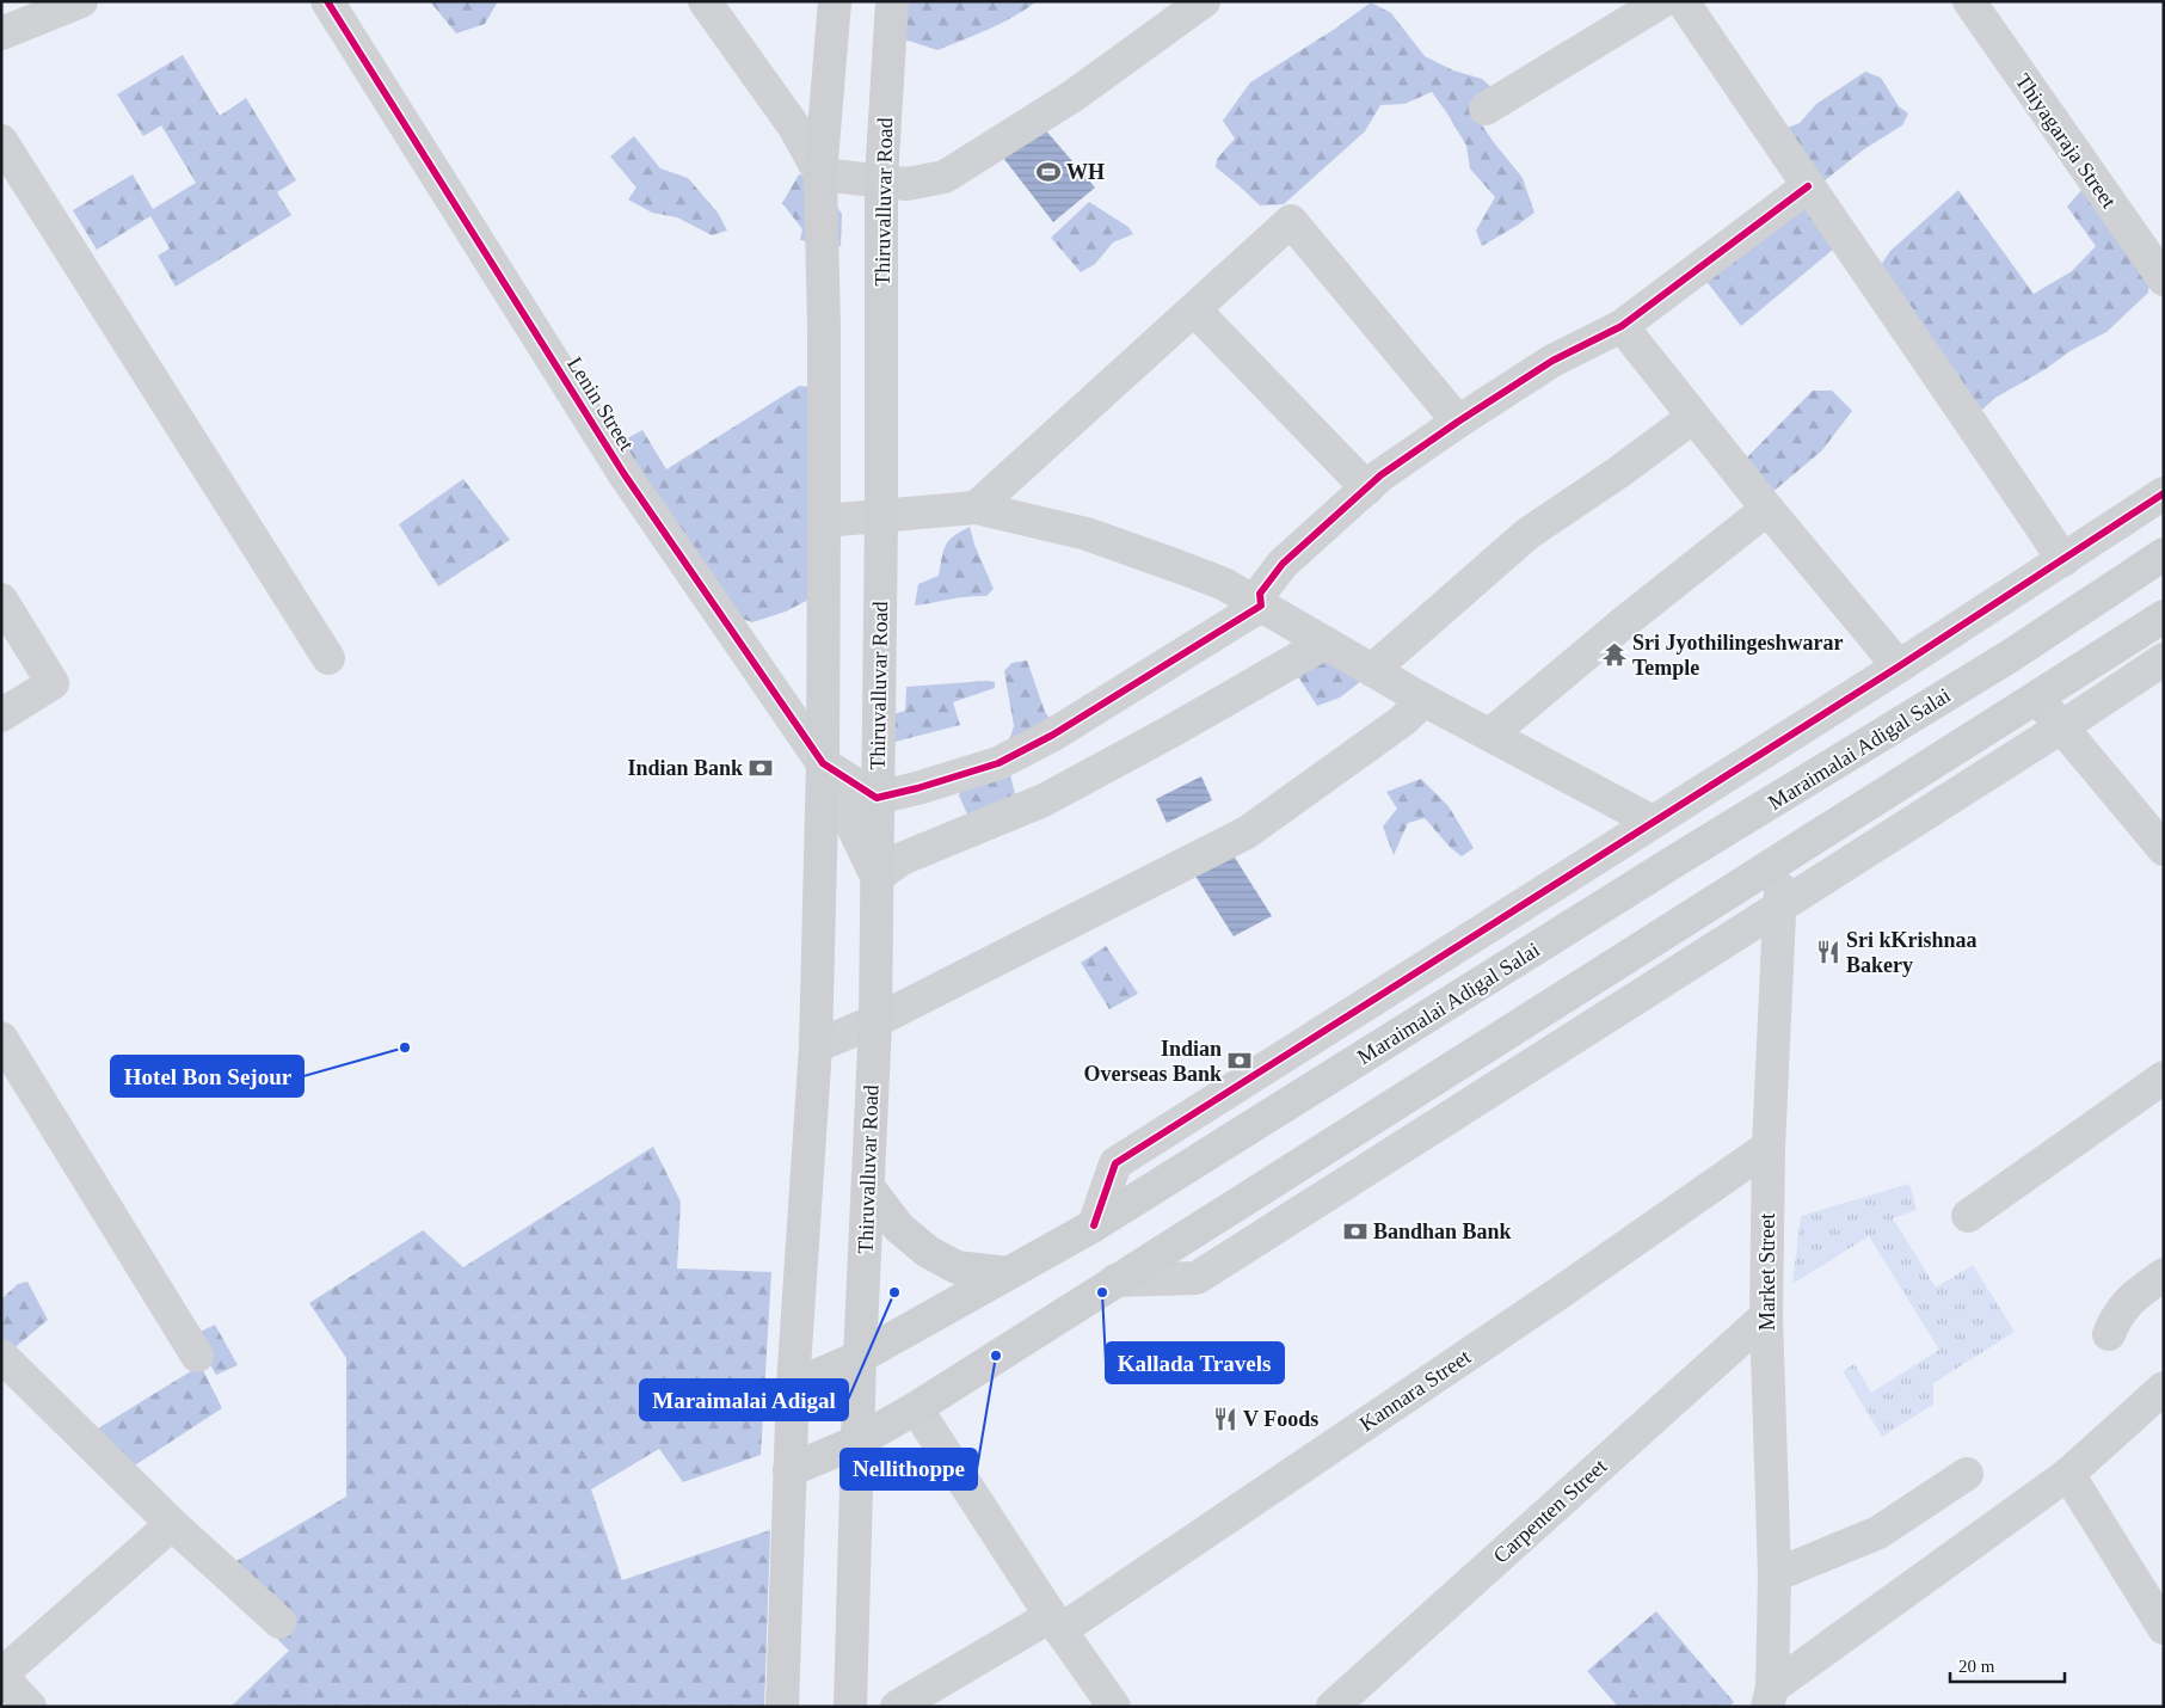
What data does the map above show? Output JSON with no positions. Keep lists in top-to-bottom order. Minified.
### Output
{"streets":{"main road":["Thiruvalluvar Road","Maraimalai Adigal Salai"],"street":["Thiyagaraja Street","Lenin Street","Market Street","Kannara Street","Carpenten Street"]},"crossings":[["Thiruvalluvar Road","Lenin Street"],["Thiruvalluvar Road","Maraimalai Adigal Salai"],["Market Street","Kannara Street"],["Market Street","Carpenten Street"]],"places":{"sports":["WH"],"temple":["Sri Jyothilingeshwarar Temple"],"bank":["Indian Bank","Indian Overseas Bank","Bandhan Bank"],"restaurant":["Sri kKrishnaa Bakery","V Foods"],"other":["Hotel Bon Sejour","Maraimalai Adigal","Kallada Travels","Nellithoppe"]},"scale_bar":"20 m"}
